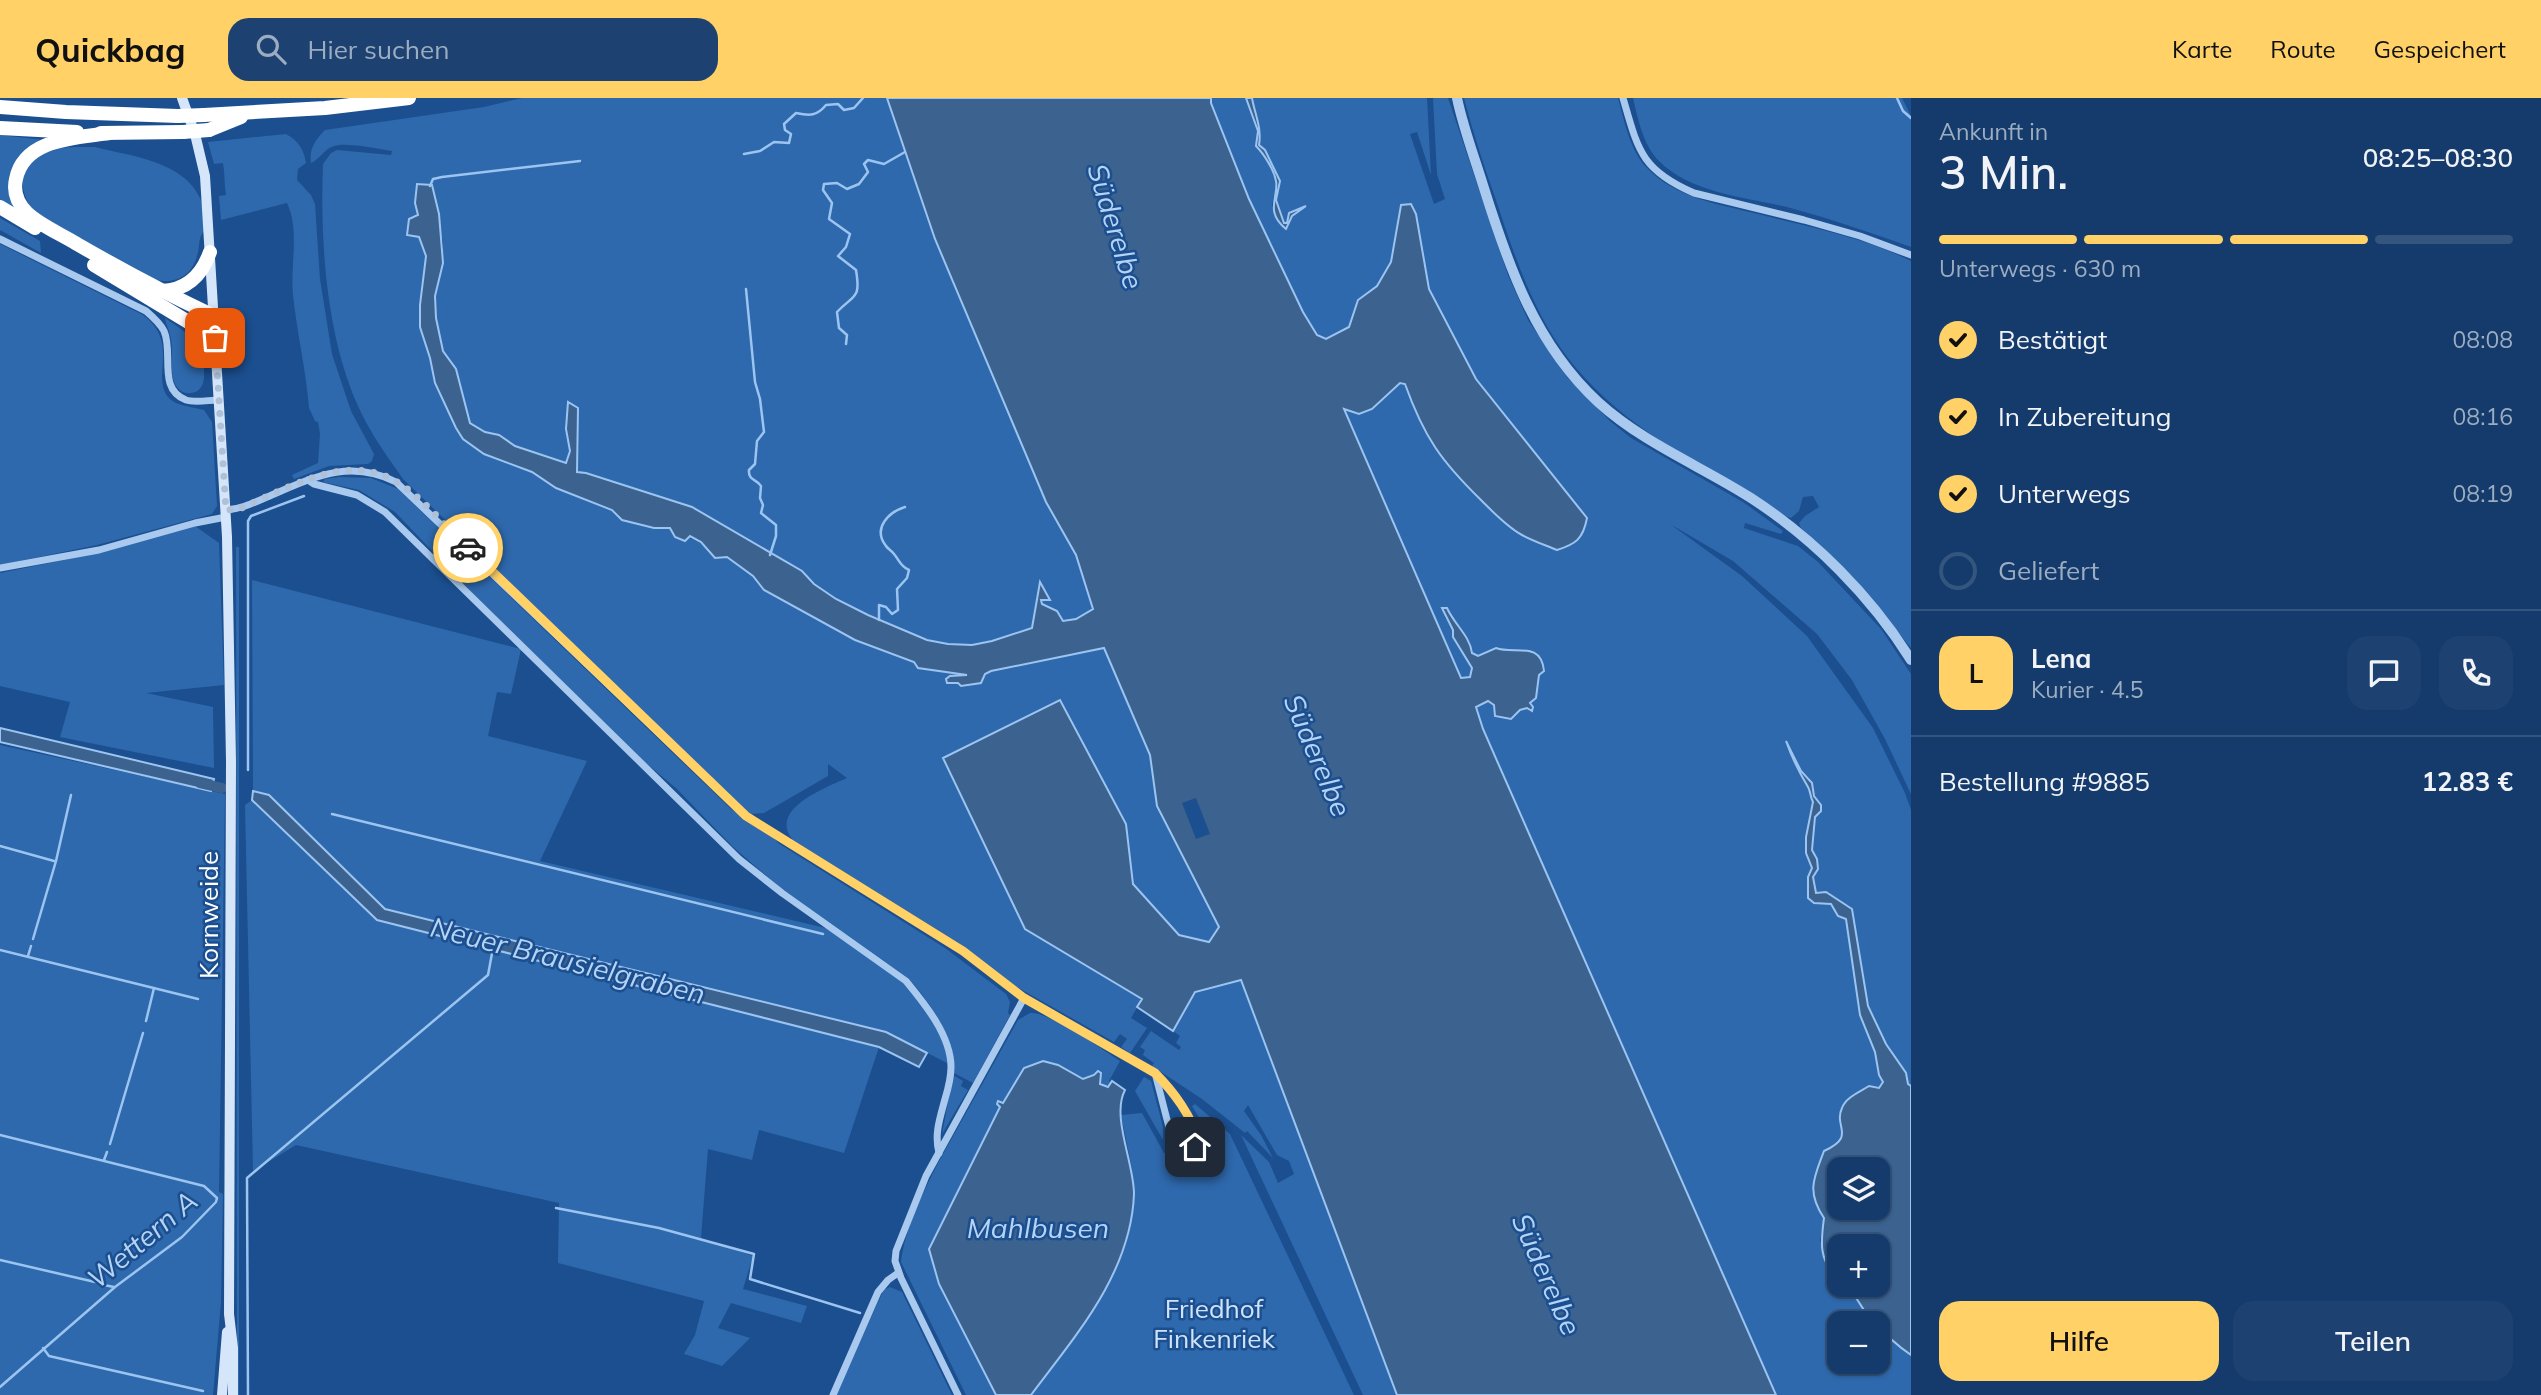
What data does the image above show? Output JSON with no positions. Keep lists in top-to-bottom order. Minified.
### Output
{"streets":{"main road":["Kornweide"]},"water":["Süderelbe","Neuer Brausielgraben","Mahlbusen","Wettern A"],"parks":["Friedhof Finkenriek"],"page":{"header":"Quickbag","search":"Hier suchen","nav":["Karte","Route","Gespeichert"],"heading":["3 Min.","Ankunft in","08:25–08:30"],"panel":["Lena","Kurier · 4.5","Bestellung #9885","12.83 €"],"bar":"Unterwegs · 630 m","list":[["Bestätigt","08:08"],["In Zubereitung","08:16"],["Unterwegs","08:19"],"Geliefert"],"round":"L","map_buttons":["+","−"],"buttons":["Hilfe","Teilen"]}}
